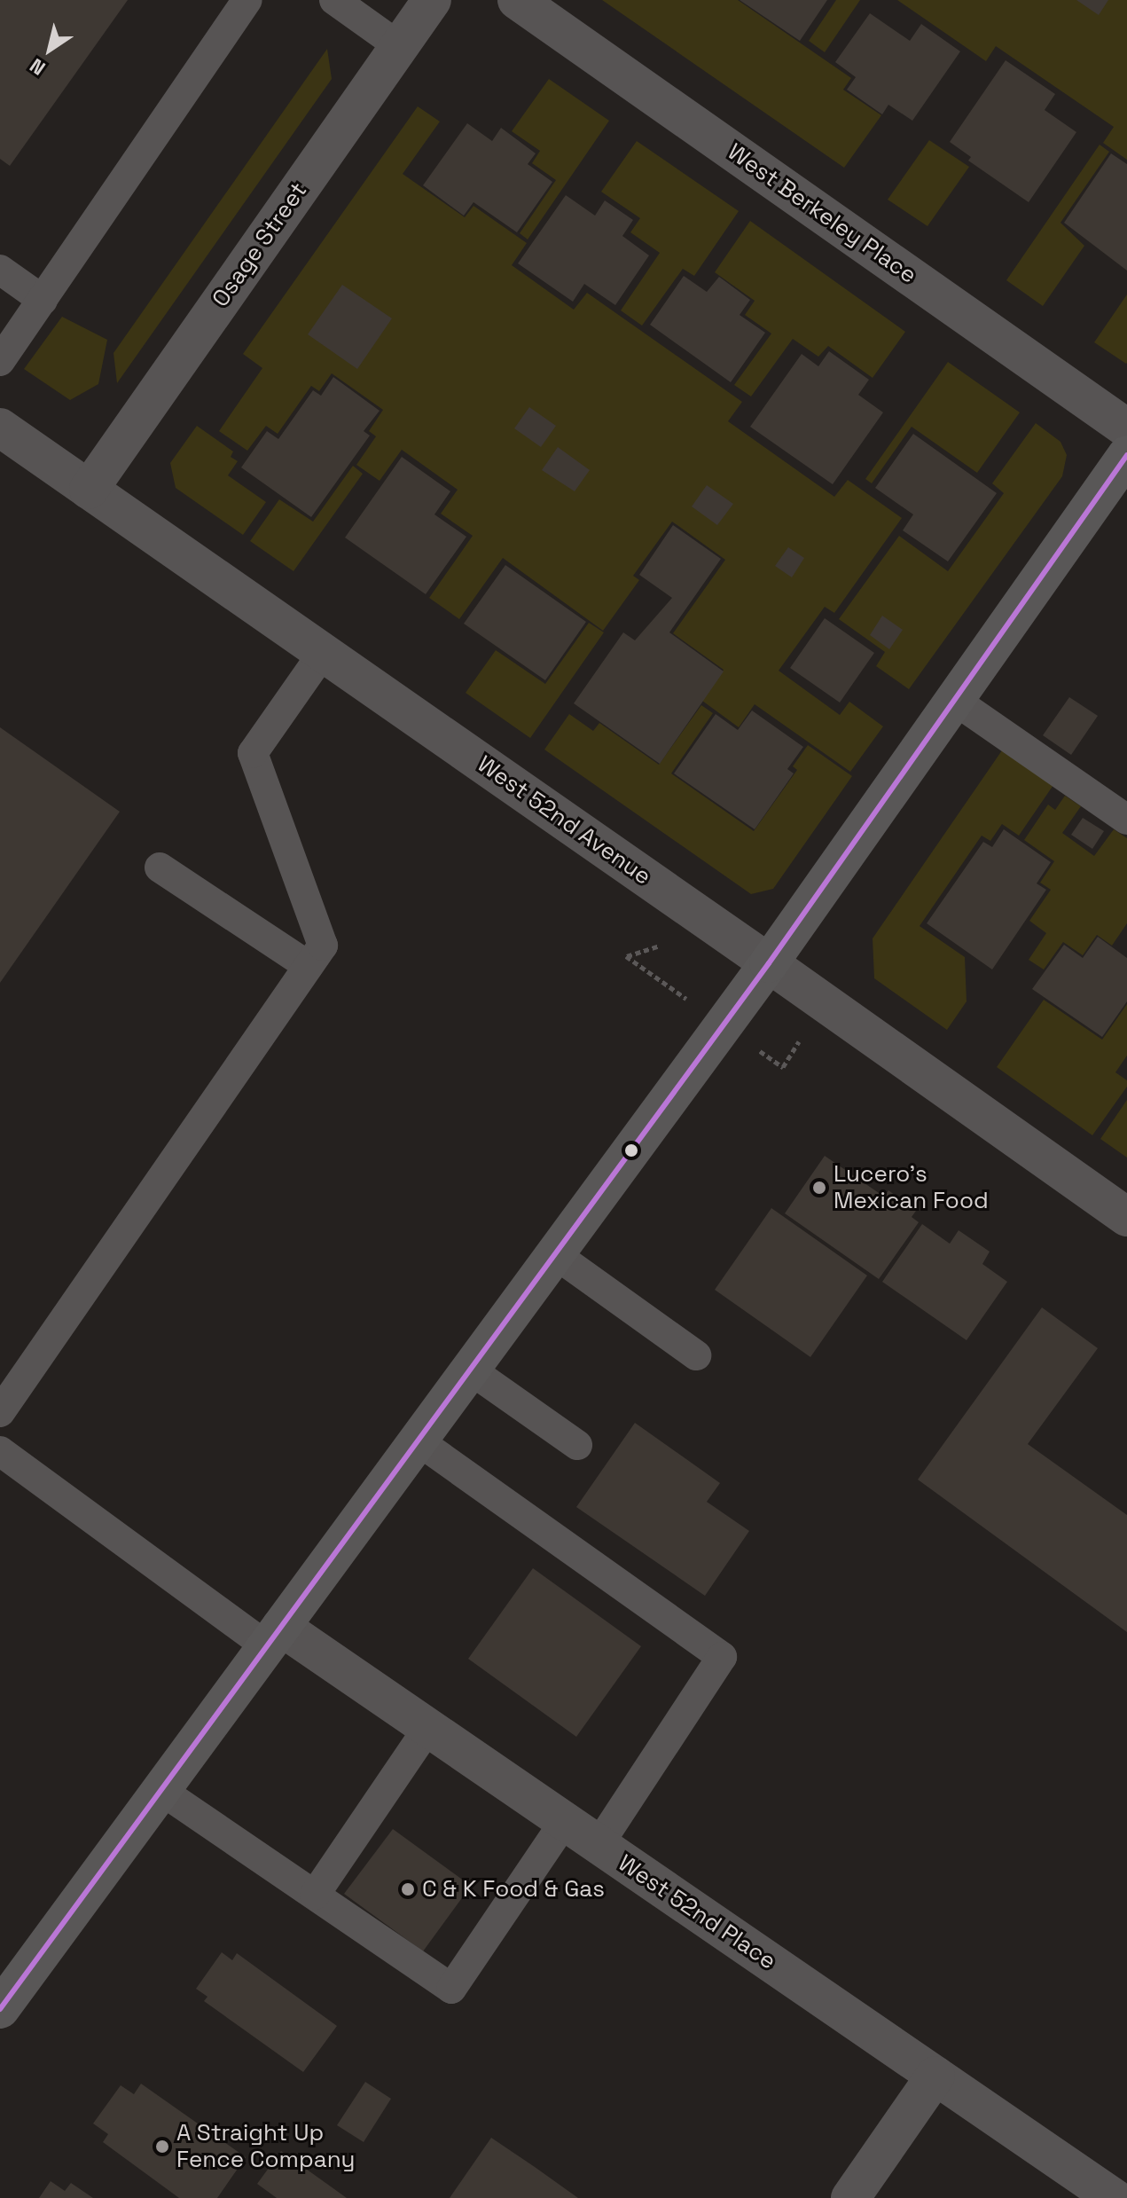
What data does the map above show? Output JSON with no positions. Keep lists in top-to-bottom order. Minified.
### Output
{"streets":{"street":["West Berkeley Place","Osage Street","West 52nd Avenue","West 52nd Place"]},"crossings":[["Osage Street","West 52nd Avenue"]],"places":["Lucero’s Mexican Food","C & K Food & Gas","A Straight Up Fence Company"],"north":"bottom left"}
